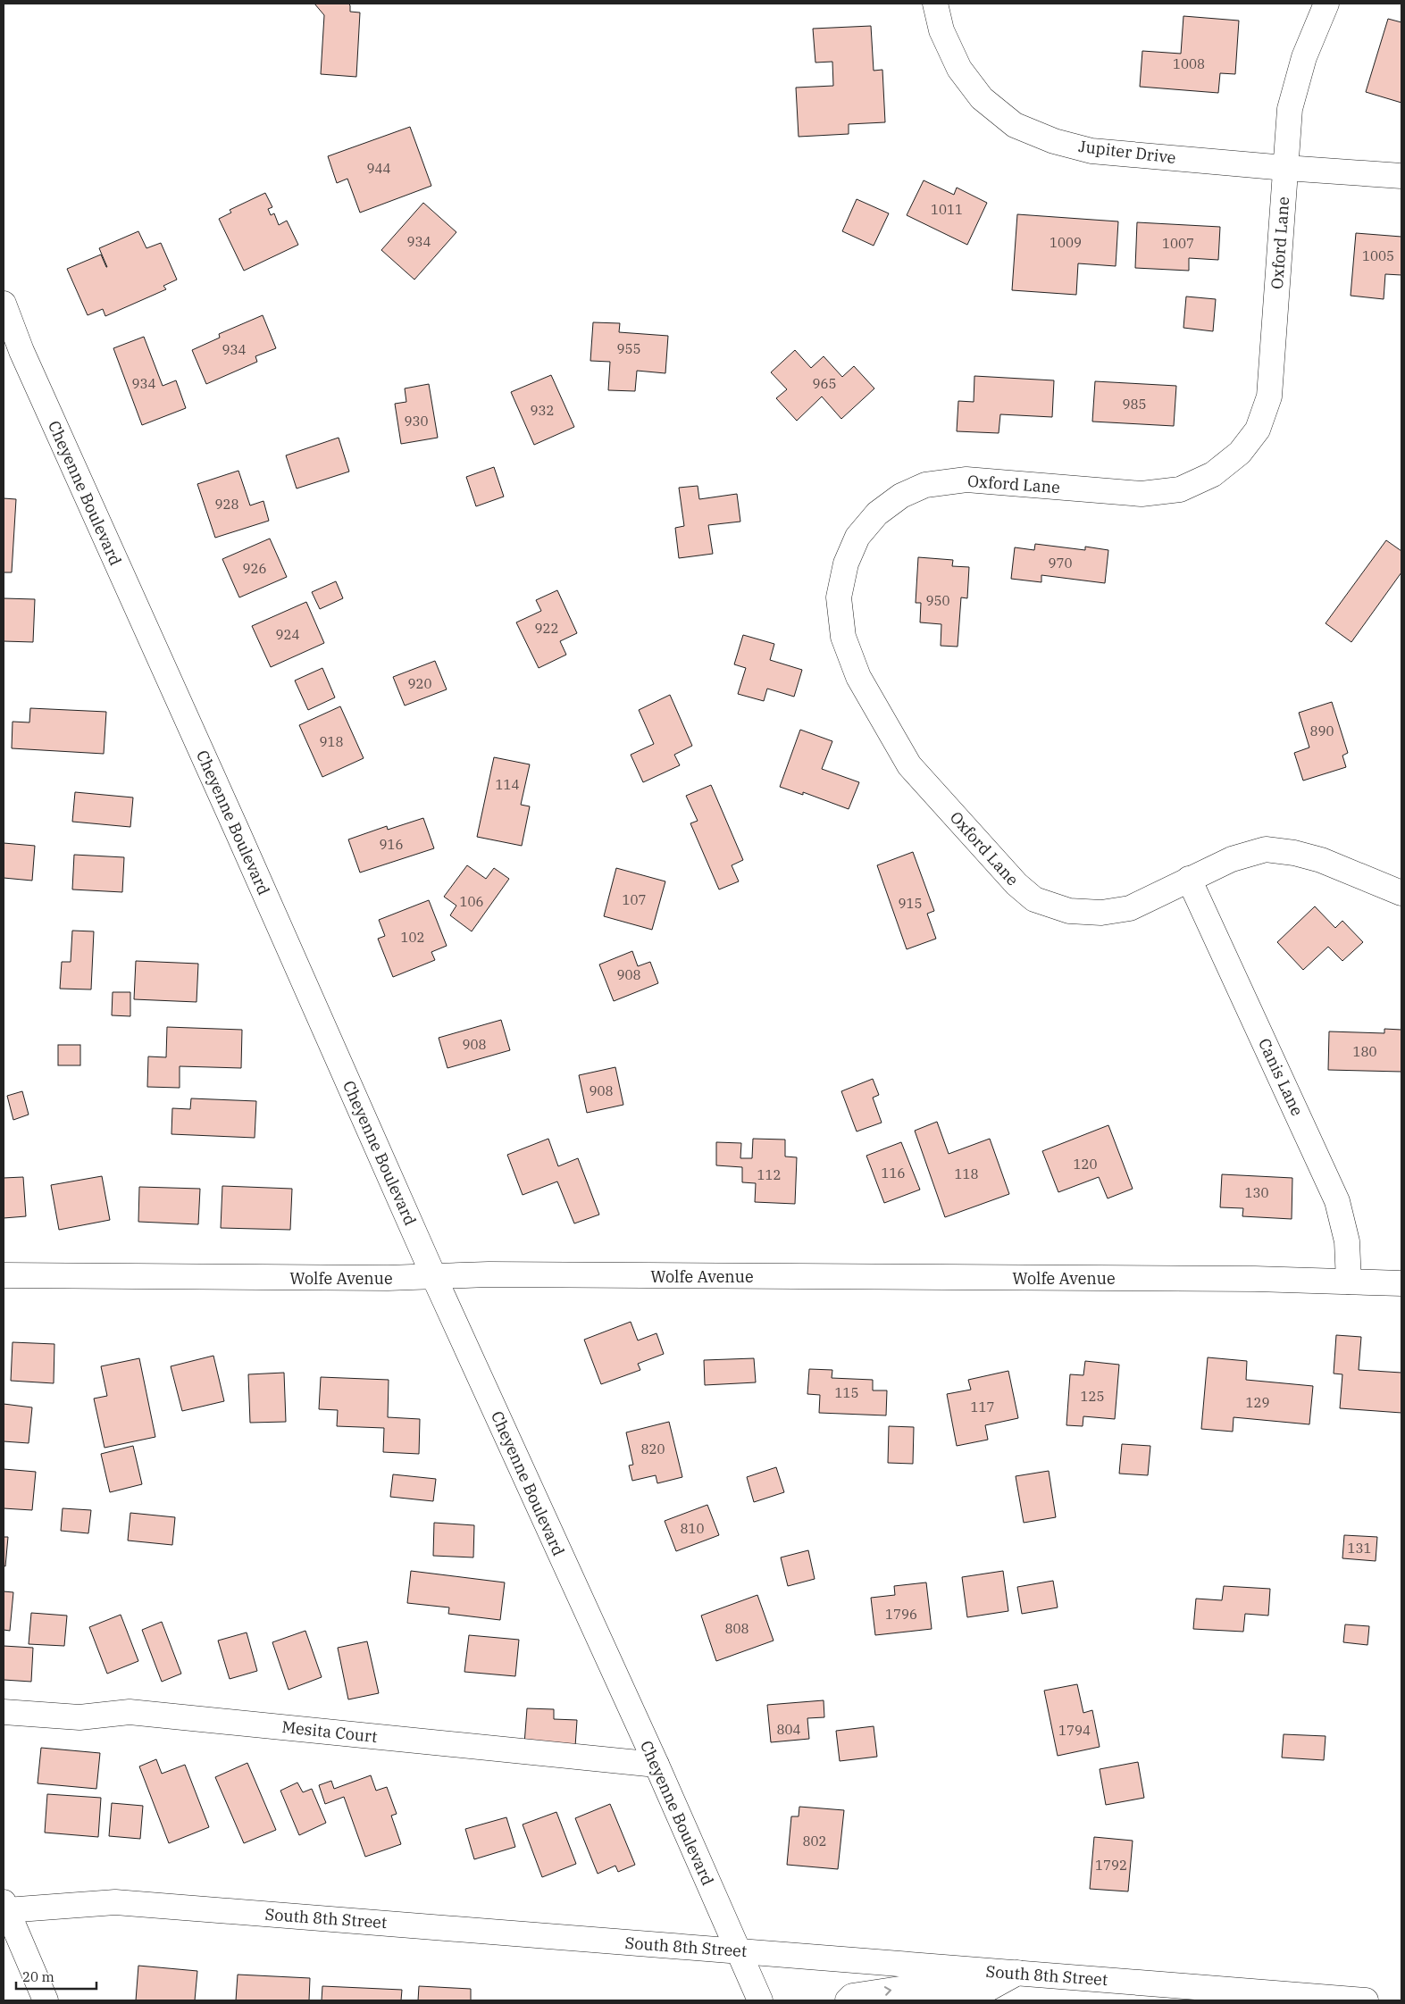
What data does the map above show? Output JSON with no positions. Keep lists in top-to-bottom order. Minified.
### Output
{"streets":{"street":["Jupiter Drive","Oxford Lane","Cheyenne Boulevard","Canis Lane","Wolfe Avenue","Mesita Court","South 8th Street"]},"crossings":[["Jupiter Drive","Oxford Lane"],["Oxford Lane","Canis Lane"],["Cheyenne Boulevard","Wolfe Avenue"],["Cheyenne Boulevard","Mesita Court"],["Cheyenne Boulevard","South 8th Street"],["Canis Lane","Wolfe Avenue"]],"house_numbers":["1008","944","1011","934","1009","1007","1005","955","934","934","965","985","932","930","928","970","926","950","922","924","920","890","918","114","916","107","106","915","102","908","908","180","908","120","116","118","112","130","115","125","129","117","820","810","131","1796","808","804","1794","802","1792"],"scale_bar":"20 m"}
